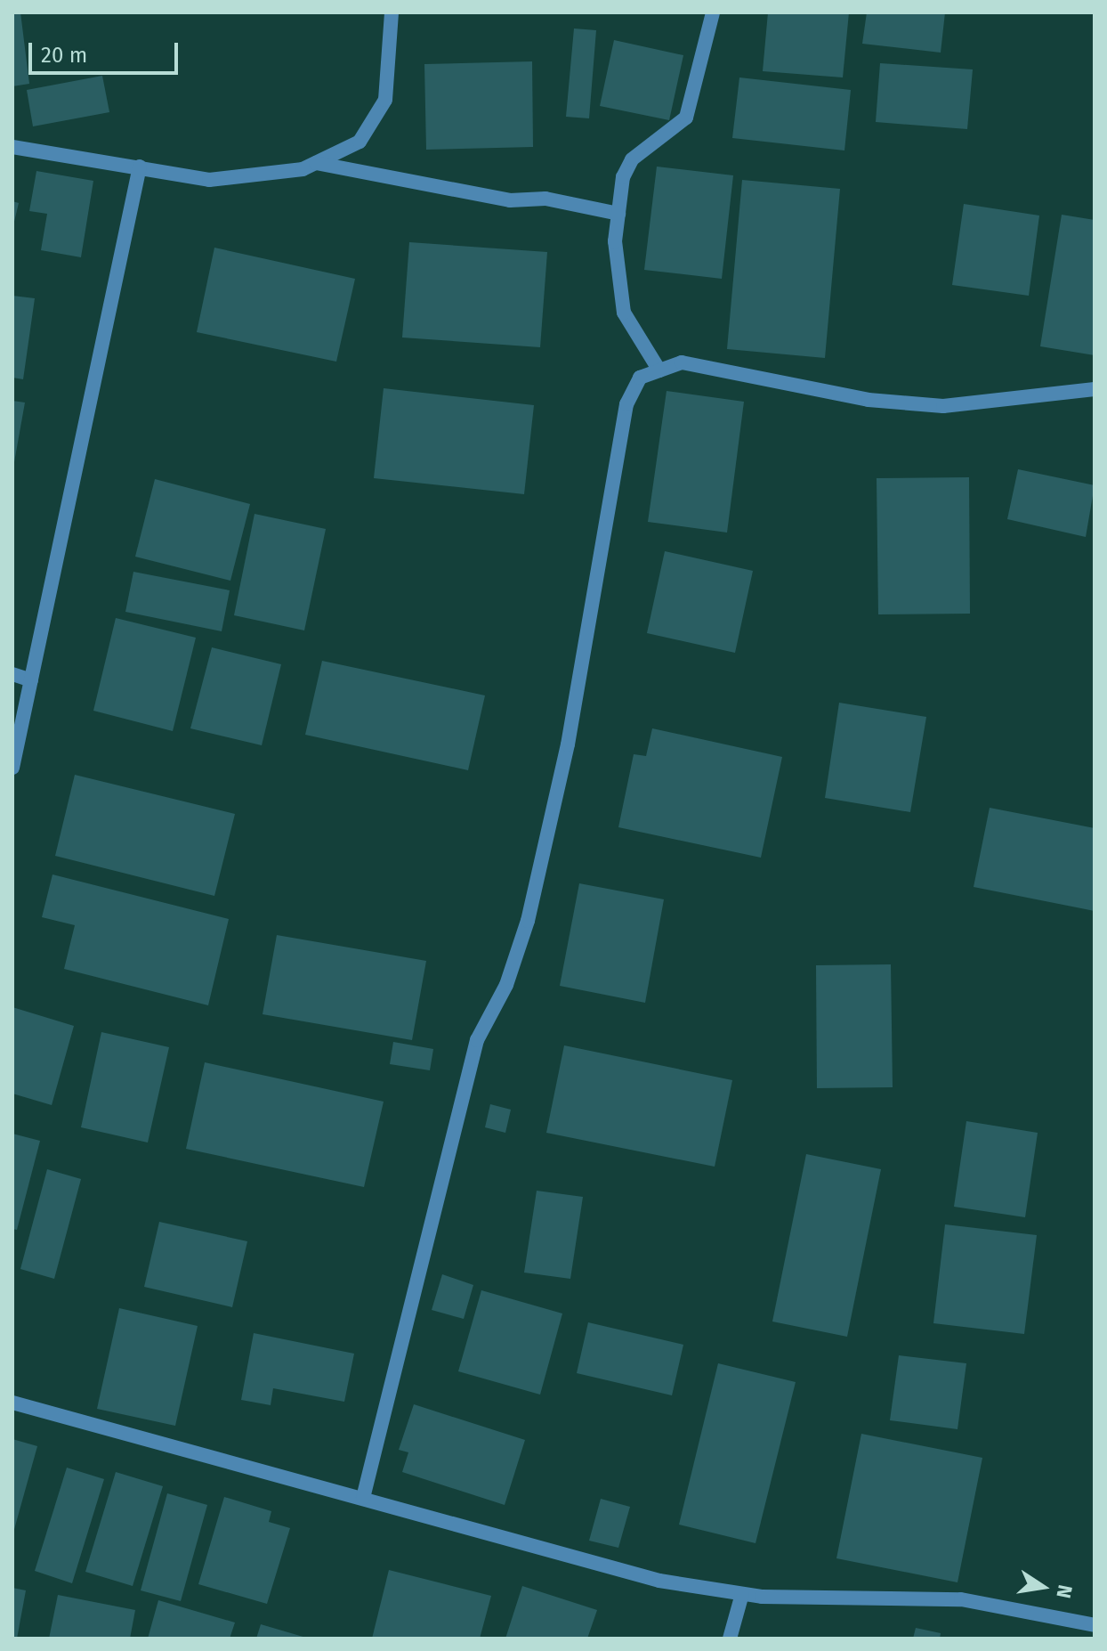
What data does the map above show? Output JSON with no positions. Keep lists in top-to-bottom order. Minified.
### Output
{"scale_bar":"20 m","north":"right"}
